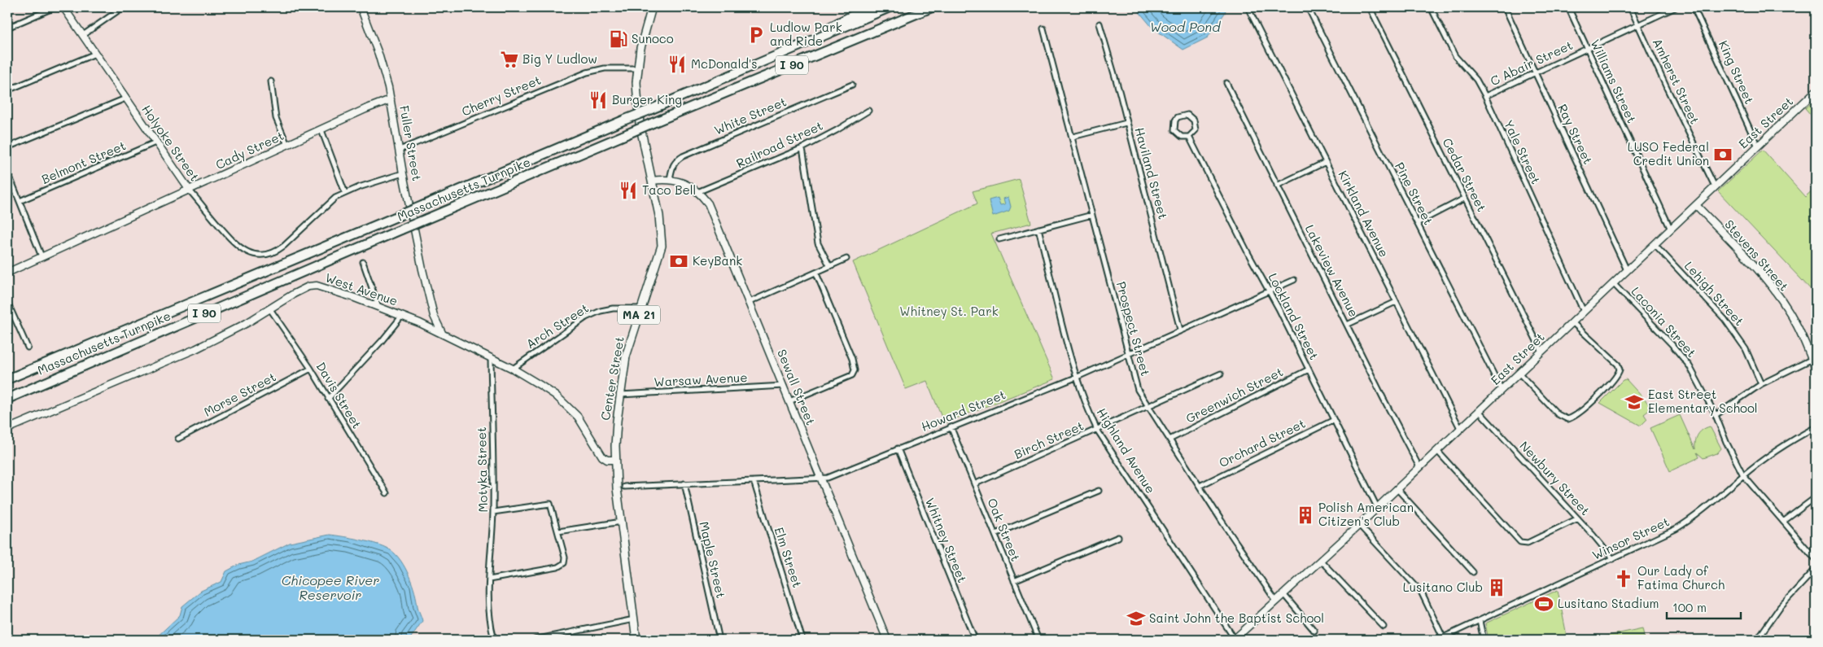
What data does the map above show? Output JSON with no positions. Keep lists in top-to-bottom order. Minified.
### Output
{"streets":{"highway":["I 90","Massachusetts Turnpike"],"main road":["East Street","Holyoke Street","Fuller Street","Cady Street","Stevens Street","West Avenue","MA 21","Center Street","Sewall Street"],"street":["C Abair Street","King Street","Williams Street","Amherst Street","Cherry Street","White Street","Ray Street","Railroad Street","Yale Street","Belmont Street","Haviland Street","Cedar Street","Pine Street","Kirkland Avenue","Lakeview Avenue","Lehigh Street","Lockland Street","Laconia Street","Arch Street","Prospect Street","Warsaw Avenue","Morse Street","Davis Street","Greenwich Street","Howard Street","Birch Street","Orchard Street","Highland Avenue","Motyka Street","Newbury Street","Oak Street","Winsor Street","Whitney Street","Elm Street","Maple Street"]},"crossings":[["C Abair Street","Williams Street"],["C Abair Street","Amherst Street"],["C Abair Street","Ray Street"],["C Abair Street","Yale Street"],["King Street","East Street"],["Williams Street","East Street"],["Amherst Street","East Street"],["Cherry Street","Fuller Street"],["Cherry Street","Center Street"],["White Street","Sewall Street"],["East Street","Ray Street"],["East Street","Yale Street"],["East Street","Cedar Street"],["East Street","Pine Street"],["East Street","Kirkland Avenue"],["East Street","Stevens Street"],["East Street","Lakeview Avenue"],["East Street","Lehigh Street"],["East Street","Lockland Street"],["East Street","Laconia Street"],["East Street","Prospect Street"],["East Street","Highland Avenue"],["East Street","Newbury Street"],["Holyoke Street","Fuller Street"],["Holyoke Street","Cady Street"],["Holyoke Street","Belmont Street"],["Fuller Street","Cady Street"],["Fuller Street","West Avenue"],["Railroad Street","Sewall Street"],["Haviland Street","Howard Street"],["West Avenue","Arch Street"],["West Avenue","Center Street"],["West Avenue","Davis Street"],["West Avenue","Motyka Street"],["Lockland Street","Greenwich Street"],["Lockland Street","Howard Street"],["Lockland Street","Orchard Street"],["Laconia Street","Winsor Street"],["Arch Street","Center Street"],["Prospect Street","Greenwich Street"],["Prospect Street","Howard Street"],["Prospect Street","Birch Street"],["Prospect Street","Orchard Street"],["Center Street","Warsaw Avenue"],["Center Street","Sewall Street"],["Warsaw Avenue","Sewall Street"],["Sewall Street","Howard Street"],["Morse Street","Davis Street"],["Howard Street","Highland Avenue"],["Howard Street","Oak Street"],["Howard Street","Whitney Street"],["Howard Street","Elm Street"],["Howard Street","Maple Street"],["Birch Street","Highland Avenue"],["Birch Street","Oak Street"],["Newbury Street","Winsor Street"]],"water":["Wood Pond","Chicopee River Reservoir"],"parks":["Whitney St. Park"],"places":{"parking":["Ludlow Park and Ride"],"fuel station":["Sunoco"],"supermarket":["Big Y Ludlow"],"restaurant":["McDonald's","Burger King","Taco Bell"],"bank":["LUSO Federal Credit Union","KeyBank"],"school or university":["East Street Elementary School","Saint John the Baptist School"],"building":["Polish American Citizen's Club","Lusitano Club"],"church":["Our Lady of Fatima Church"],"sports":["Lusitano Stadium"]},"scale_bar":"100 m"}
